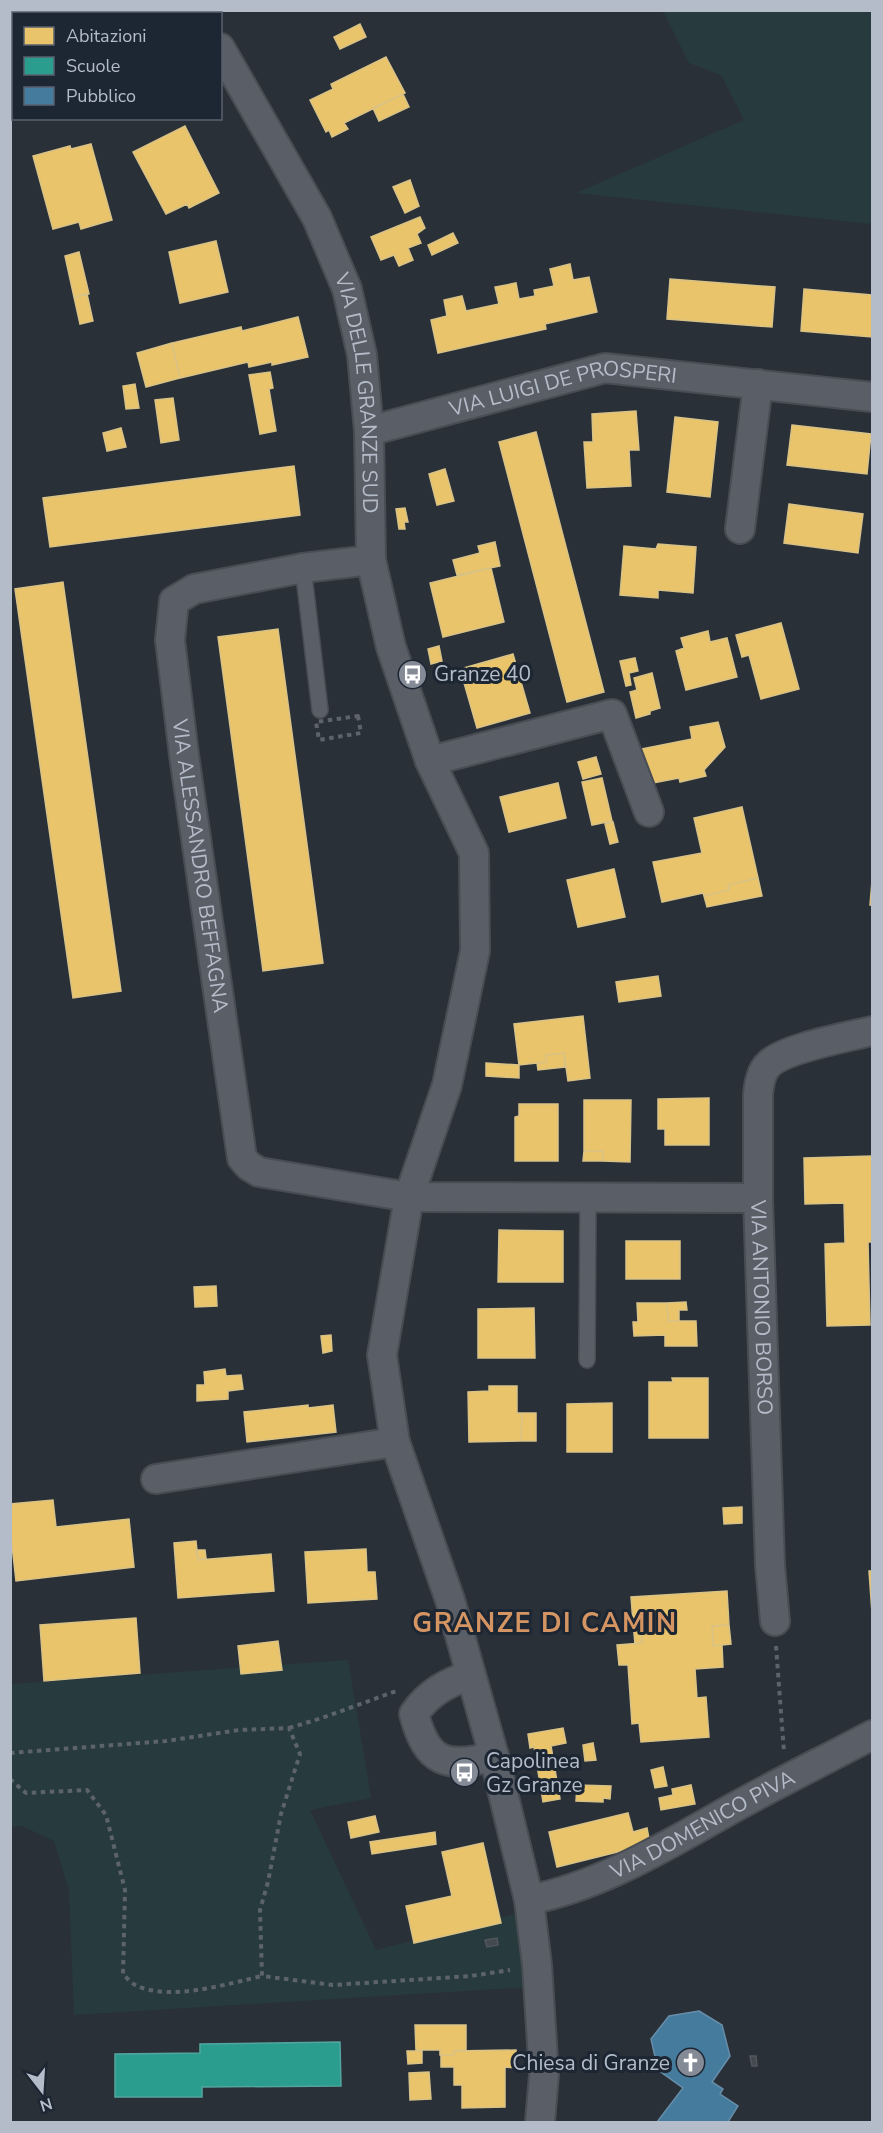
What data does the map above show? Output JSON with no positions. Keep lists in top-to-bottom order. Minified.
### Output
{"streets":{"street":["VIA DELLE GRANZE SUD","VIA LUIGI DE PROSPERI","VIA ALESSANDRO BEFFAGNA","VIA ANTONIO BORSO","VIA DOMENICO PIVA"]},"crossings":[["VIA DELLE GRANZE SUD","VIA LUIGI DE PROSPERI"],["VIA DELLE GRANZE SUD","VIA ALESSANDRO BEFFAGNA"],["VIA DELLE GRANZE SUD","VIA ANTONIO BORSO"],["VIA DELLE GRANZE SUD","VIA DOMENICO PIVA"],["VIA ALESSANDRO BEFFAGNA","VIA ANTONIO BORSO"]],"districts":["GRANZE DI CAMIN"],"places":{"bus stop":["Granze 40","Capolinea Gz Granze"],"church":["Chiesa di Granze"]},"legend":["Abitazioni","Scuole","Pubblico"],"north":"bottom"}
